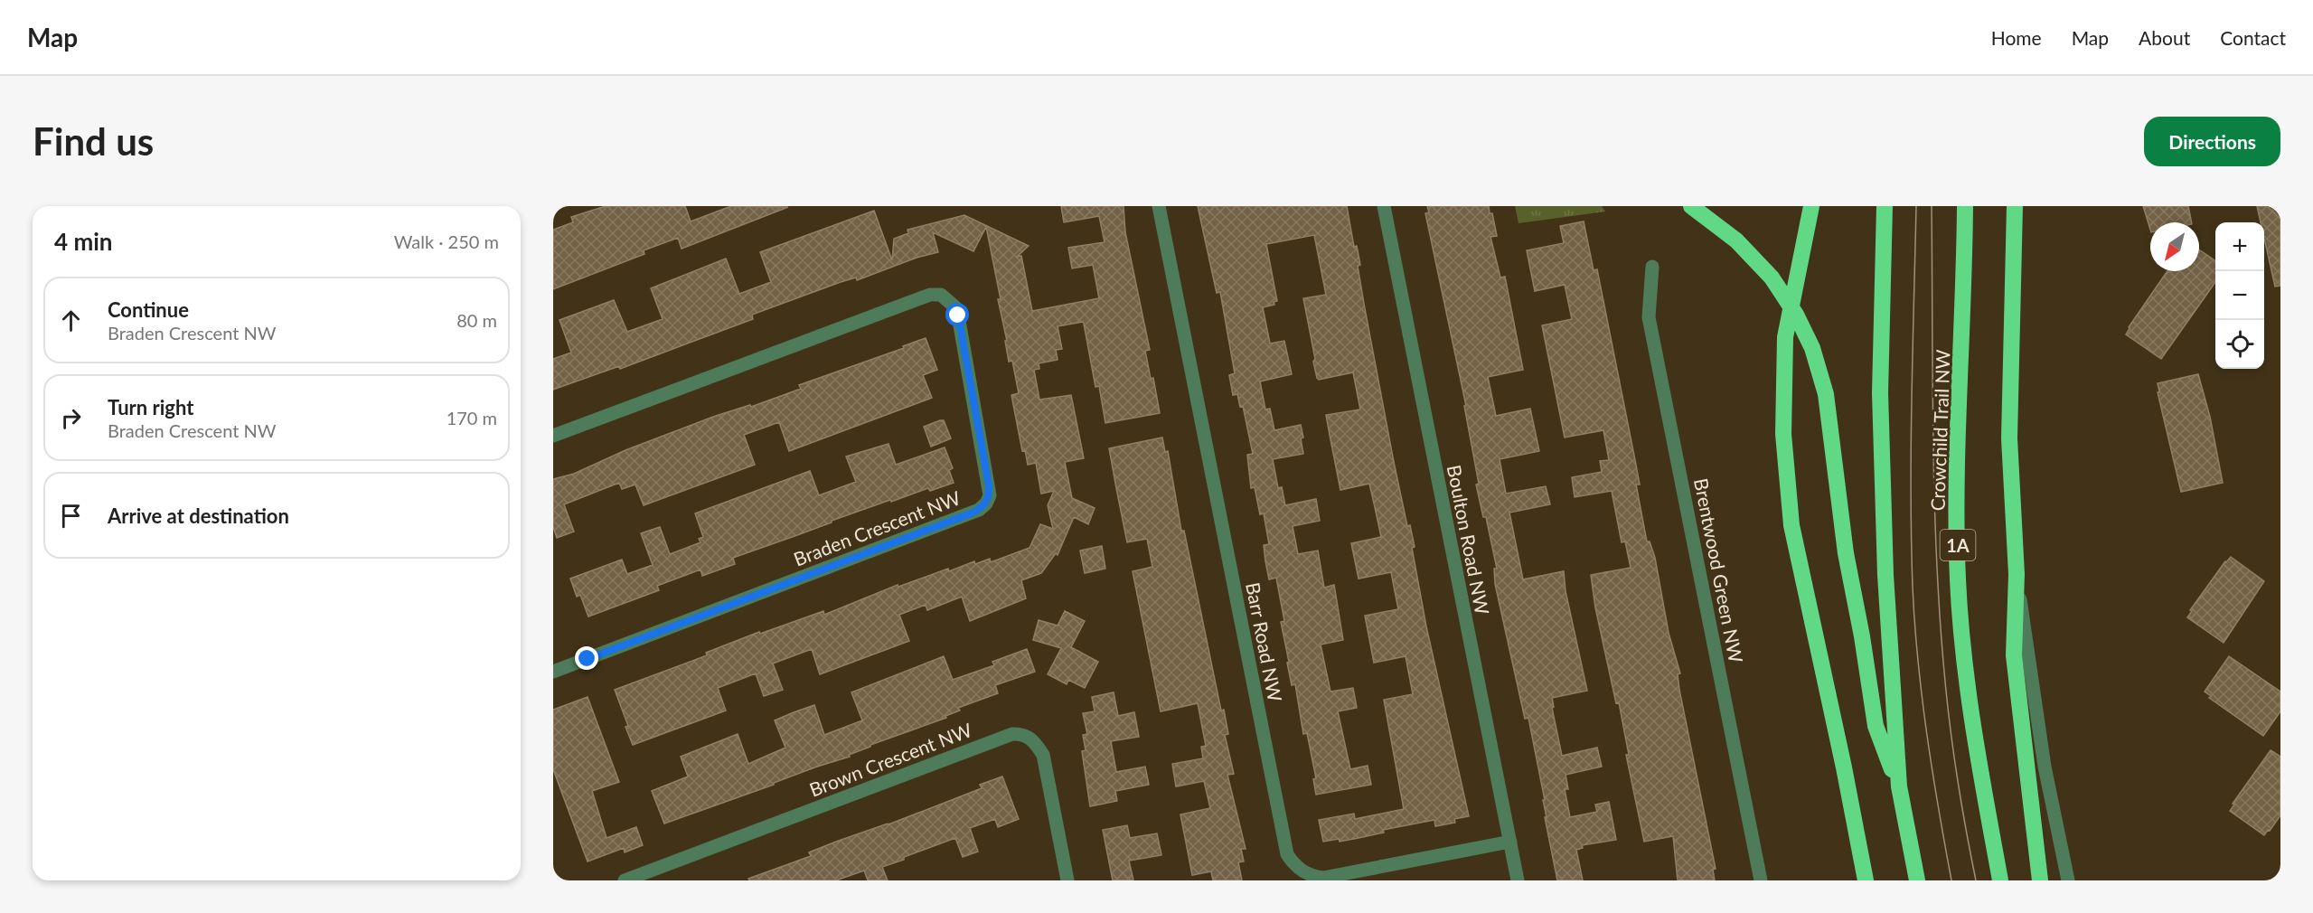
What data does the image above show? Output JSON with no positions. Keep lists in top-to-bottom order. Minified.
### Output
{"streets":{"highway":["Crowchild Trail NW","1A"],"street":["Braden Crescent NW","Boulton Road NW","Brentwood Green NW","Barr Road NW","Brown Crescent NW"]},"crossings":[["Boulton Road NW","Barr Road NW"]],"north":"bottom left","page":{"header":"Map","nav":["Home","Map","About","Contact"],"buttons":"Directions","title":"Find us","heading":["4 min","Walk · 250 m"],"map_buttons":["+","−"],"list":[["Continue","Braden Crescent NW","80 m"],["Turn right","Braden Crescent NW","170 m"],"Arrive at destination"]}}
